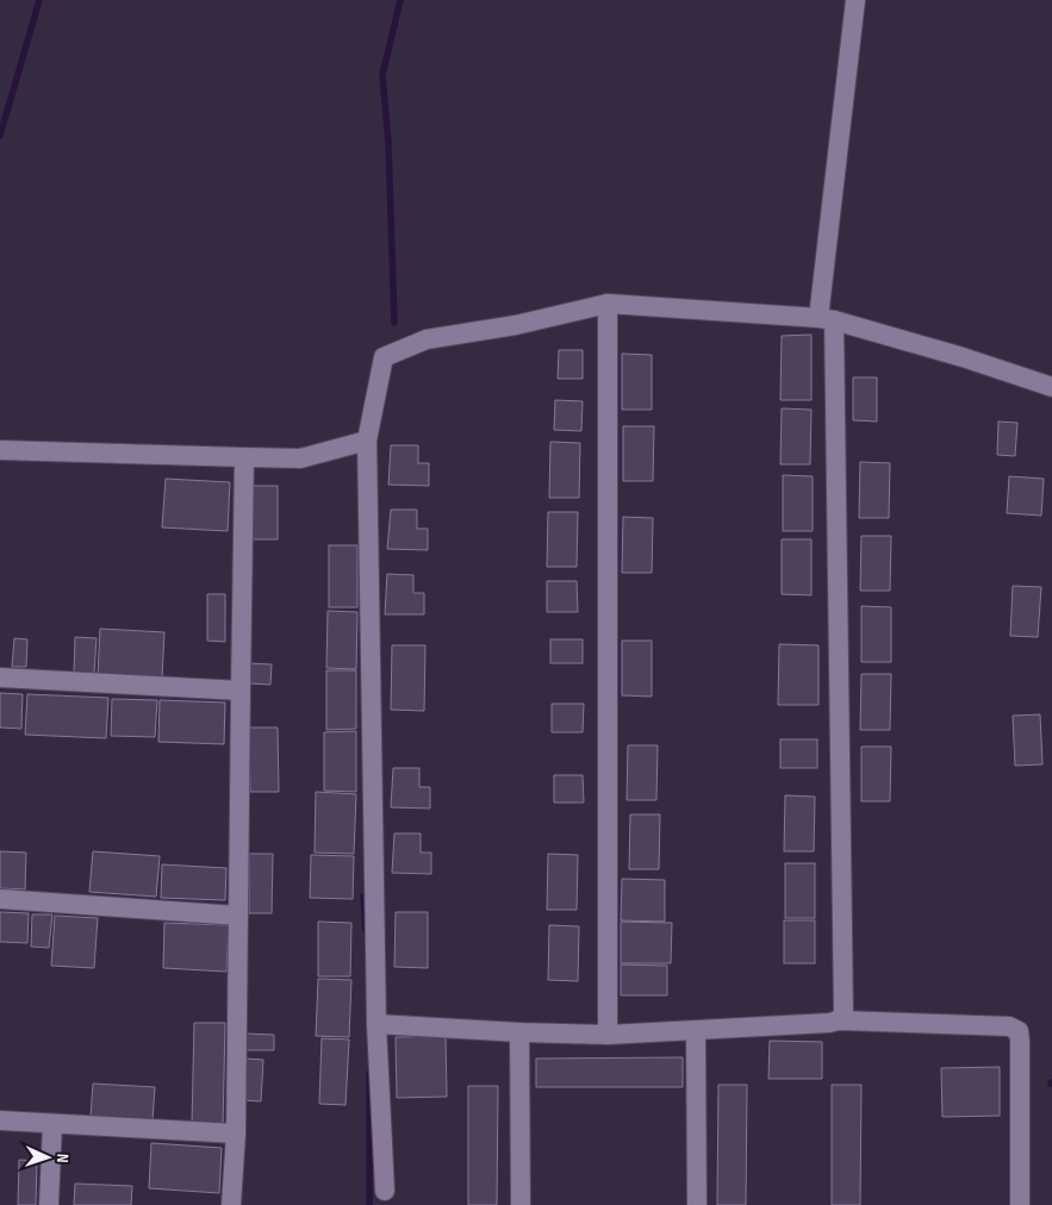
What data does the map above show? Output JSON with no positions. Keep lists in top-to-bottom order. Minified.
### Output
{"north":"right"}
